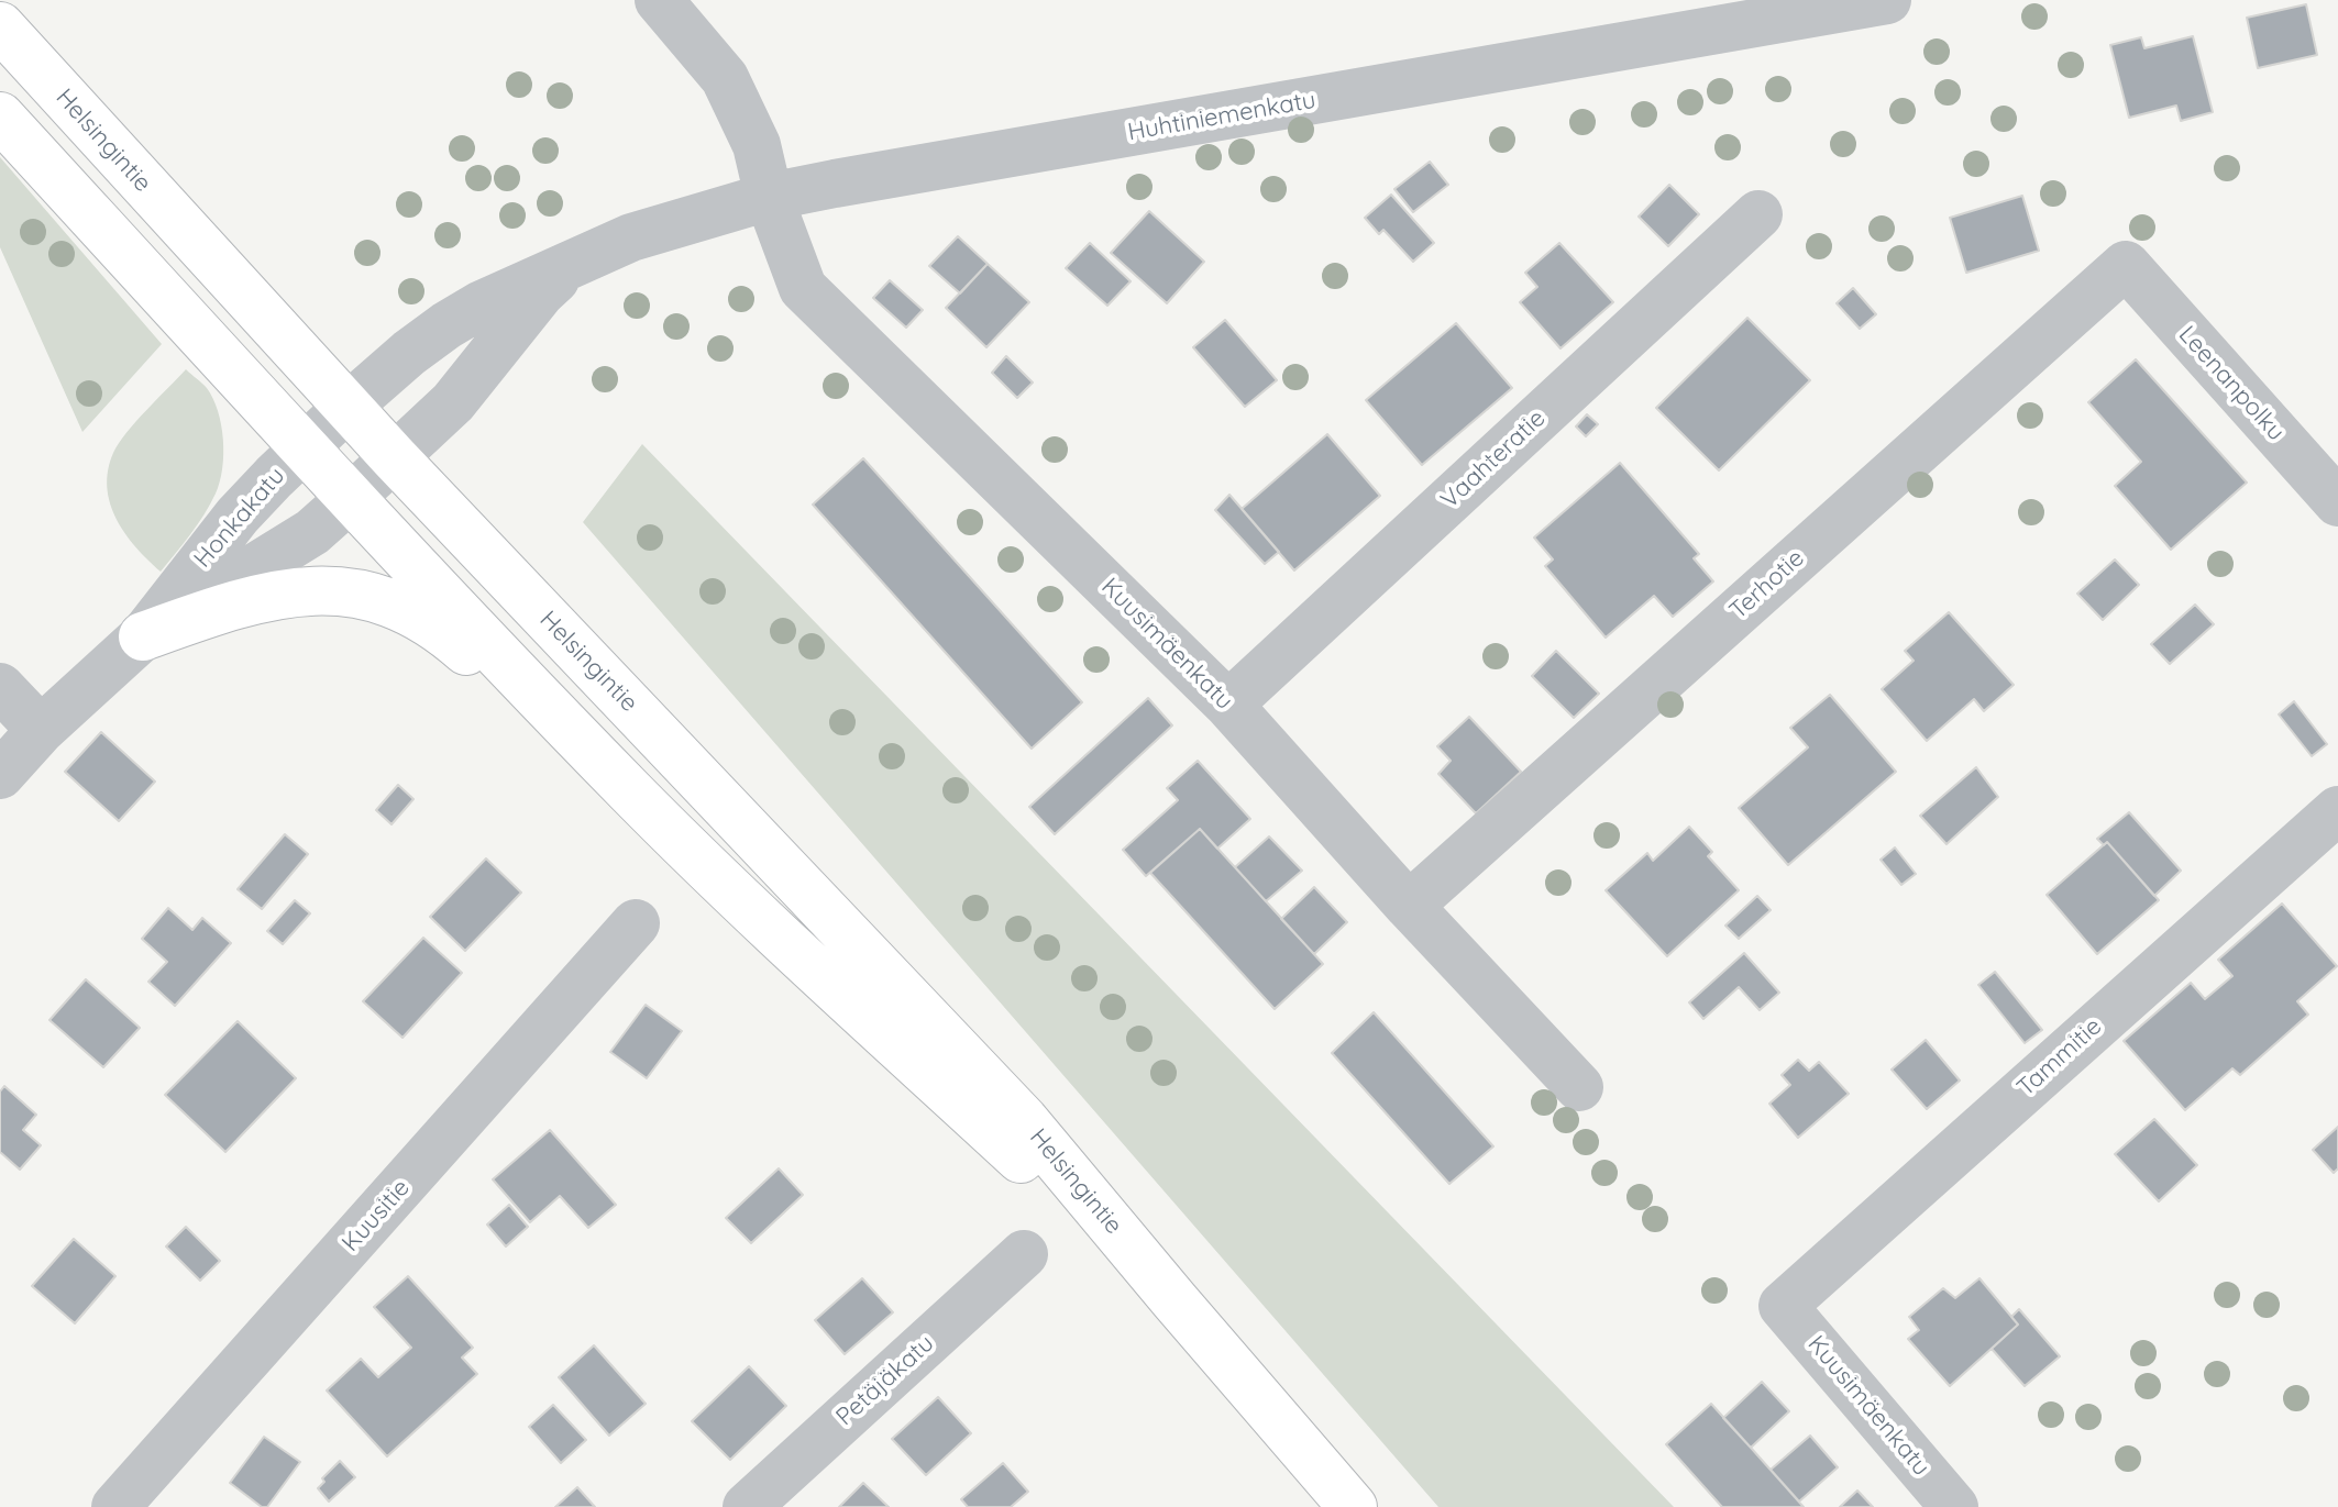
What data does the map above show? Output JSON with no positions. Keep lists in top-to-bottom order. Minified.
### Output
{"streets":{"main road":["Helsingintie"],"street":["Huhtiniemenkatu","Leenanpolku","Vaahteratie","Honkakatu","Terhotie","Kuusimäenkatu","Tammitie","Kuusitie","Petäjäkatu"]},"crossings":[["Huhtiniemenkatu","Helsingintie"],["Huhtiniemenkatu","Honkakatu"],["Huhtiniemenkatu","Kuusimäenkatu"],["Helsingintie","Honkakatu"],["Leenanpolku","Terhotie"],["Vaahteratie","Kuusimäenkatu"],["Terhotie","Kuusimäenkatu"],["Kuusimäenkatu","Tammitie"]]}
